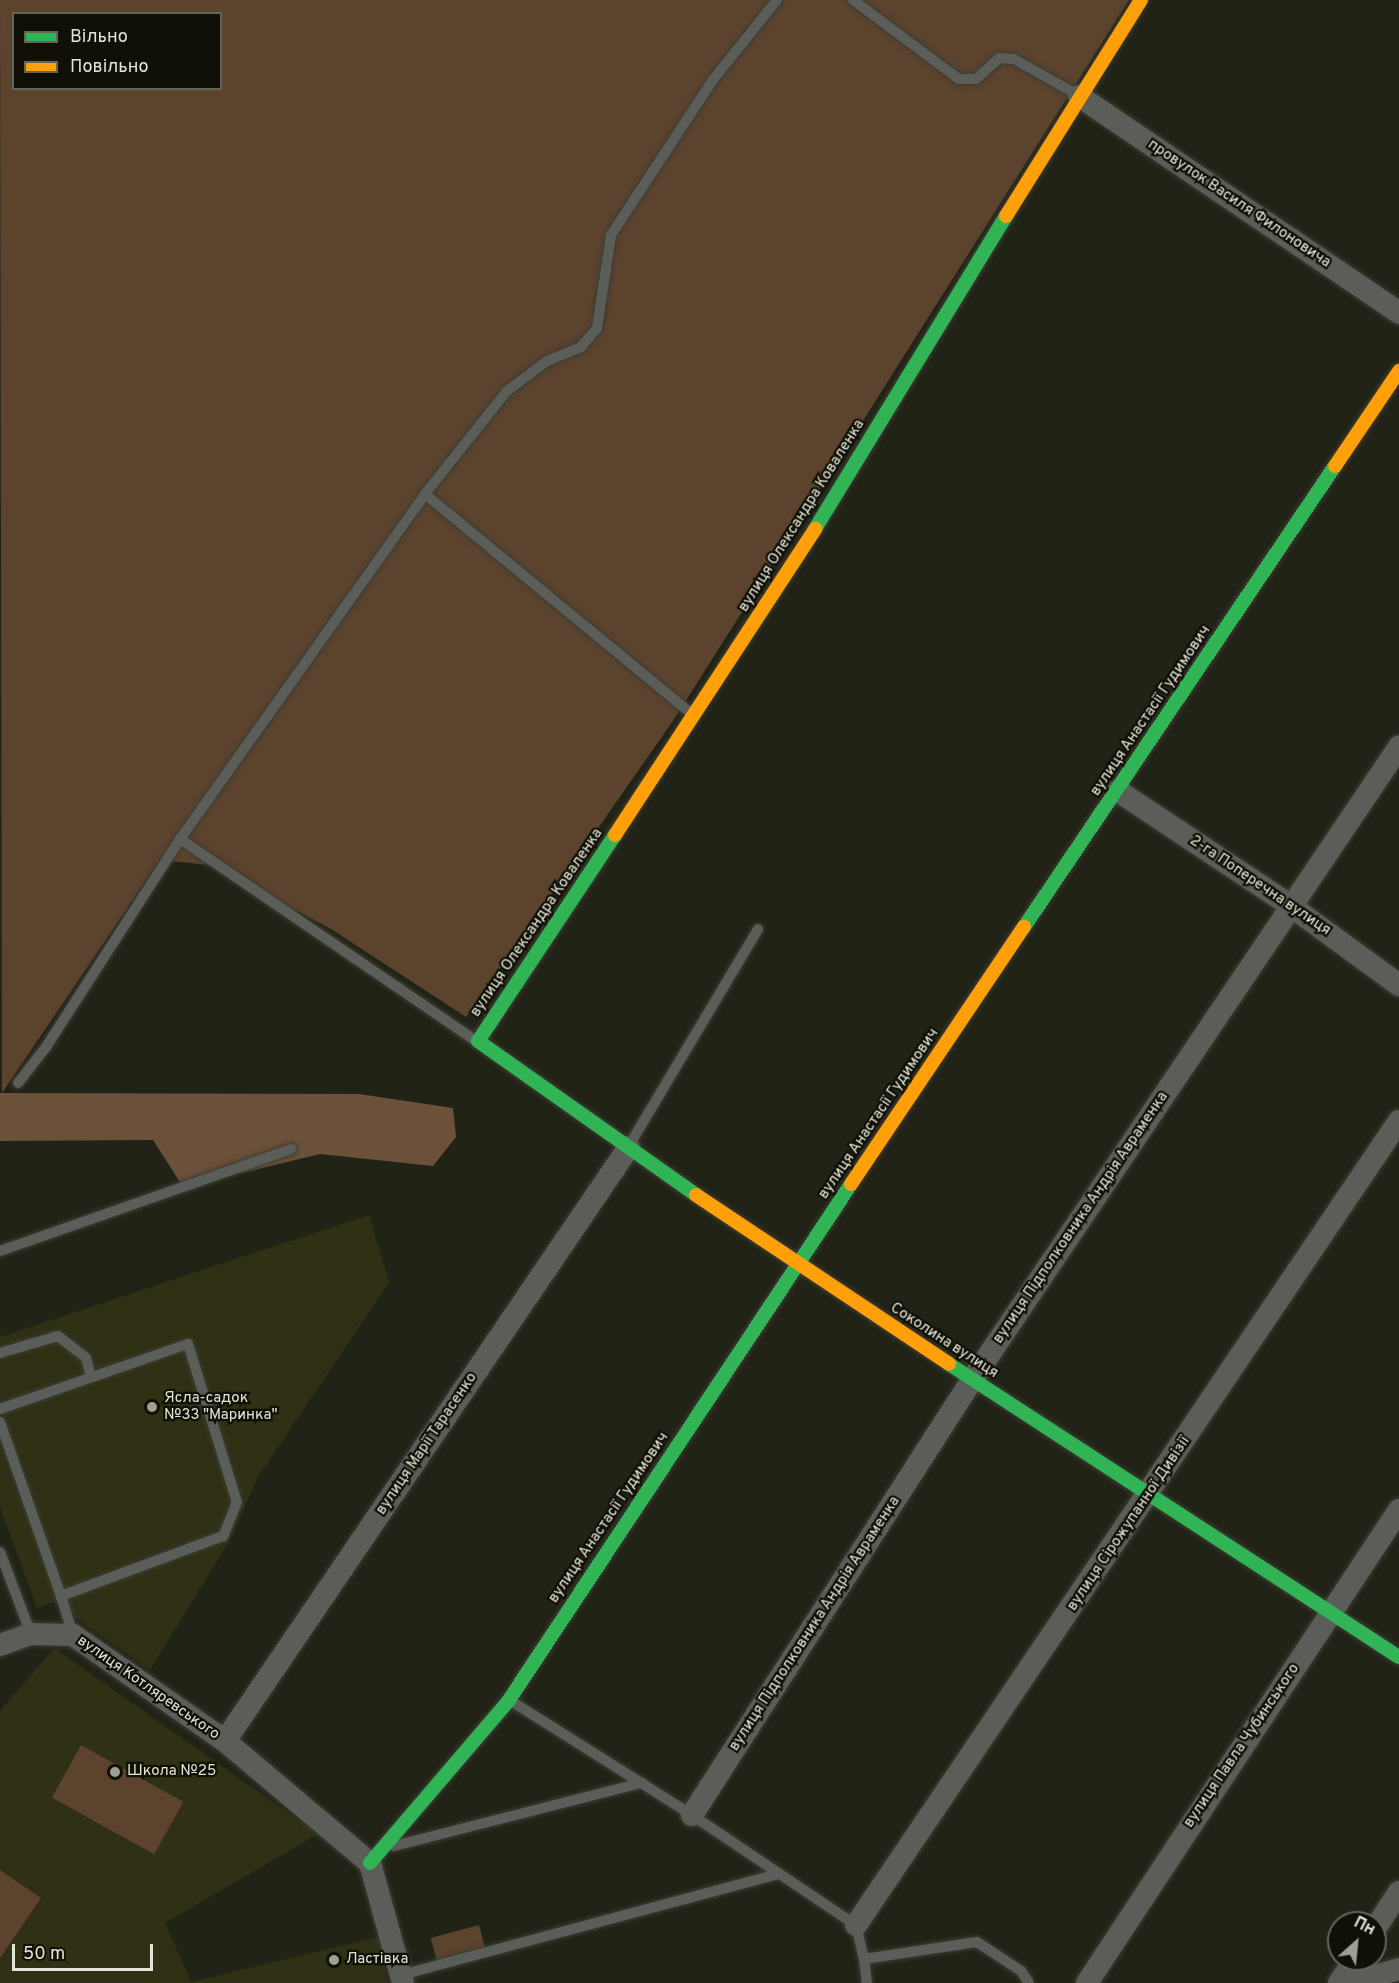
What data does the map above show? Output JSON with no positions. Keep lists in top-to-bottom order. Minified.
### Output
{"streets":{"street":["провулок Василя Филоновича","вулиця Олександра Коваленка","вулиця Анастасії Гудимович","2-га Поперечна вулиця","вулиця Підполковника Андрія Авраменка","Соколина вулиця","вулиця Марії Тарасенко","вулиця Сірожупанної Дивізії","вулиця Котляревського","вулиця Павла Чубинського"]},"crossings":[["провулок Василя Филоновича","вулиця Олександра Коваленка"],["вулиця Олександра Коваленка","Соколина вулиця"],["вулиця Анастасії Гудимович","2-га Поперечна вулиця"],["вулиця Анастасії Гудимович","Соколина вулиця"],["вулиця Анастасії Гудимович","вулиця Котляревського"],["2-га Поперечна вулиця","вулиця Підполковника Андрія Авраменка"],["вулиця Підполковника Андрія Авраменка","Соколина вулиця"],["Соколина вулиця","вулиця Марії Тарасенко"],["Соколина вулиця","вулиця Сірожупанної Дивізії"],["Соколина вулиця","вулиця Павла Чубинського"],["вулиця Марії Тарасенко","вулиця Котляревського"]],"places":["Ясла-садок №33 \"Маринка\"","Школа №25","Ластівка"],"legend":["Вільно","Повільно"],"scale_bar":"50 m","north":"top right"}
